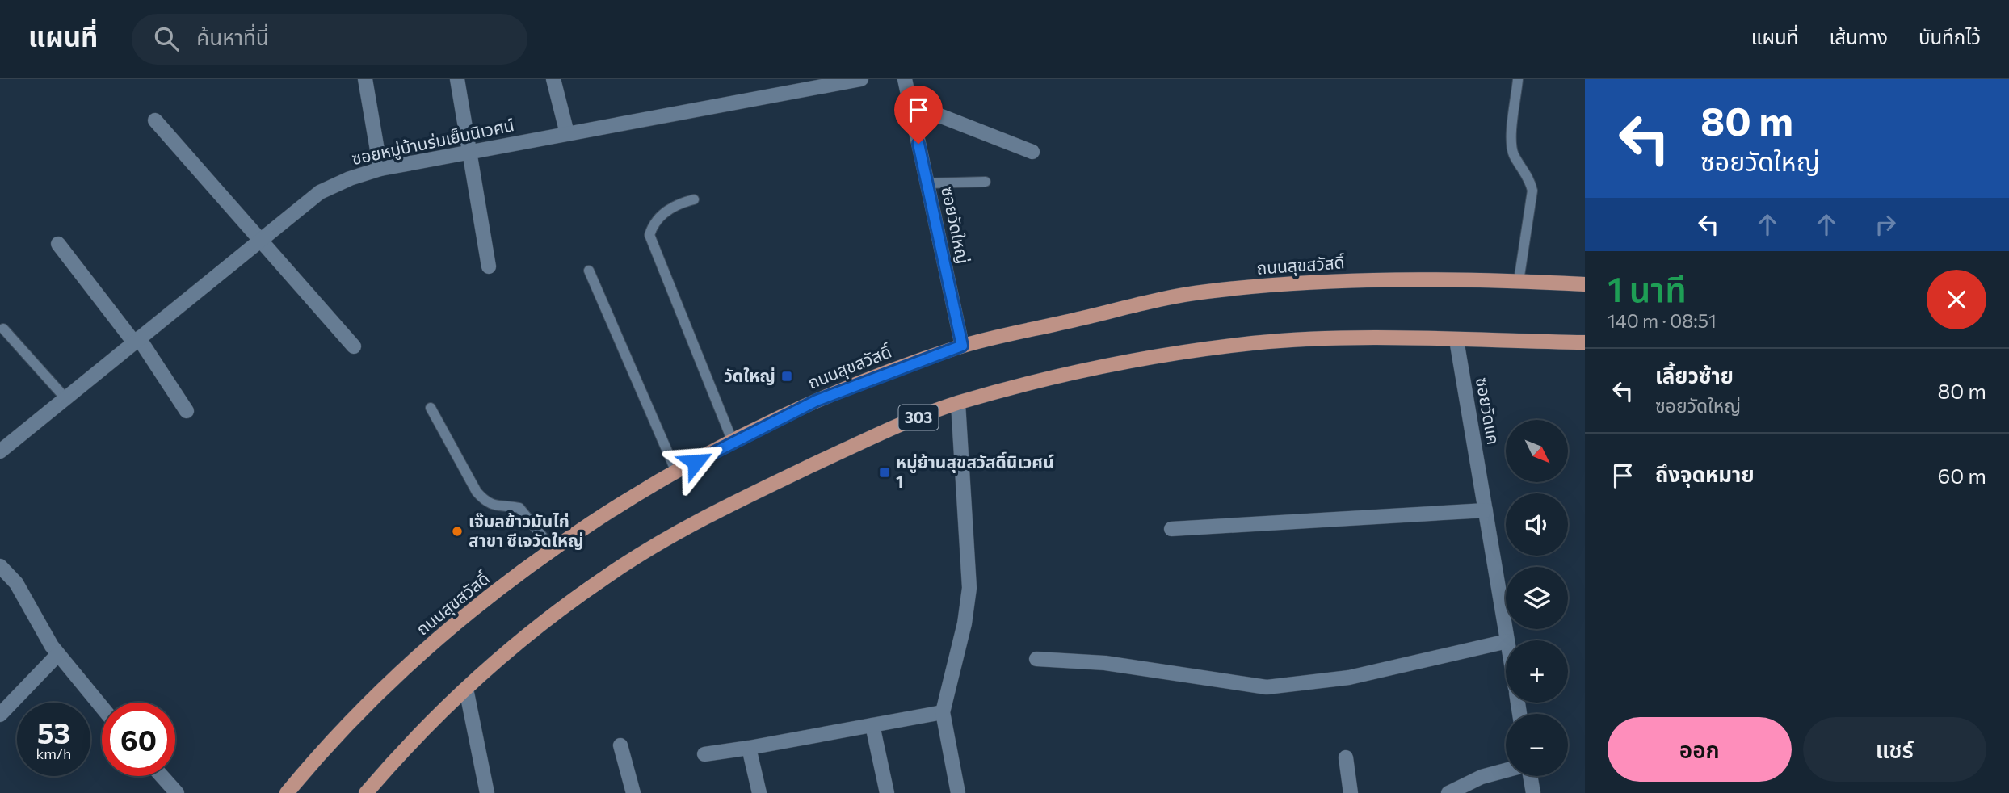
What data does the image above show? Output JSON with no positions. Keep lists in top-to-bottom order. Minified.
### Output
{"streets":{"main road":["ถนนสุขสวัสดิ์","303"],"street":["ซอยหมู่บ้านร่มเย็นนิเวศน์","ซอยวัดใหญ่","ซอยวัดแค"]},"crossings":[["ซอยวัดใหญ่","ถนนสุขสวัสดิ์"],["ซอยวัดแค","303"]],"places":{"transit":["วัดใหญ่","หมู่ย้านสุขสวัสดิ์นิเวศน์ 1"],"other":["เจ๊มลข้าวมันไก่ สาขา ซีเจวัดใหญ่"]},"north":"bottom right","page":{"header":"แผนที่","search":"ค้นหาที่นี่","nav":["แผนที่","เส้นทาง","บันทึกไว้"],"turn":["80 m","ซอยวัดใหญ่"],"heading":["1 นาที","140 m · 08:51"],"list":[{"name":"เลี้ยวซ้าย","note":"ซอยวัดใหญ่","value":"80 m"},{"name":"ถึงจุดหมาย","value":"60 m"}],"map_buttons":["+","−"],"speed":"53 km/h","limit":"60","buttons":["ออก","แชร์"]}}
